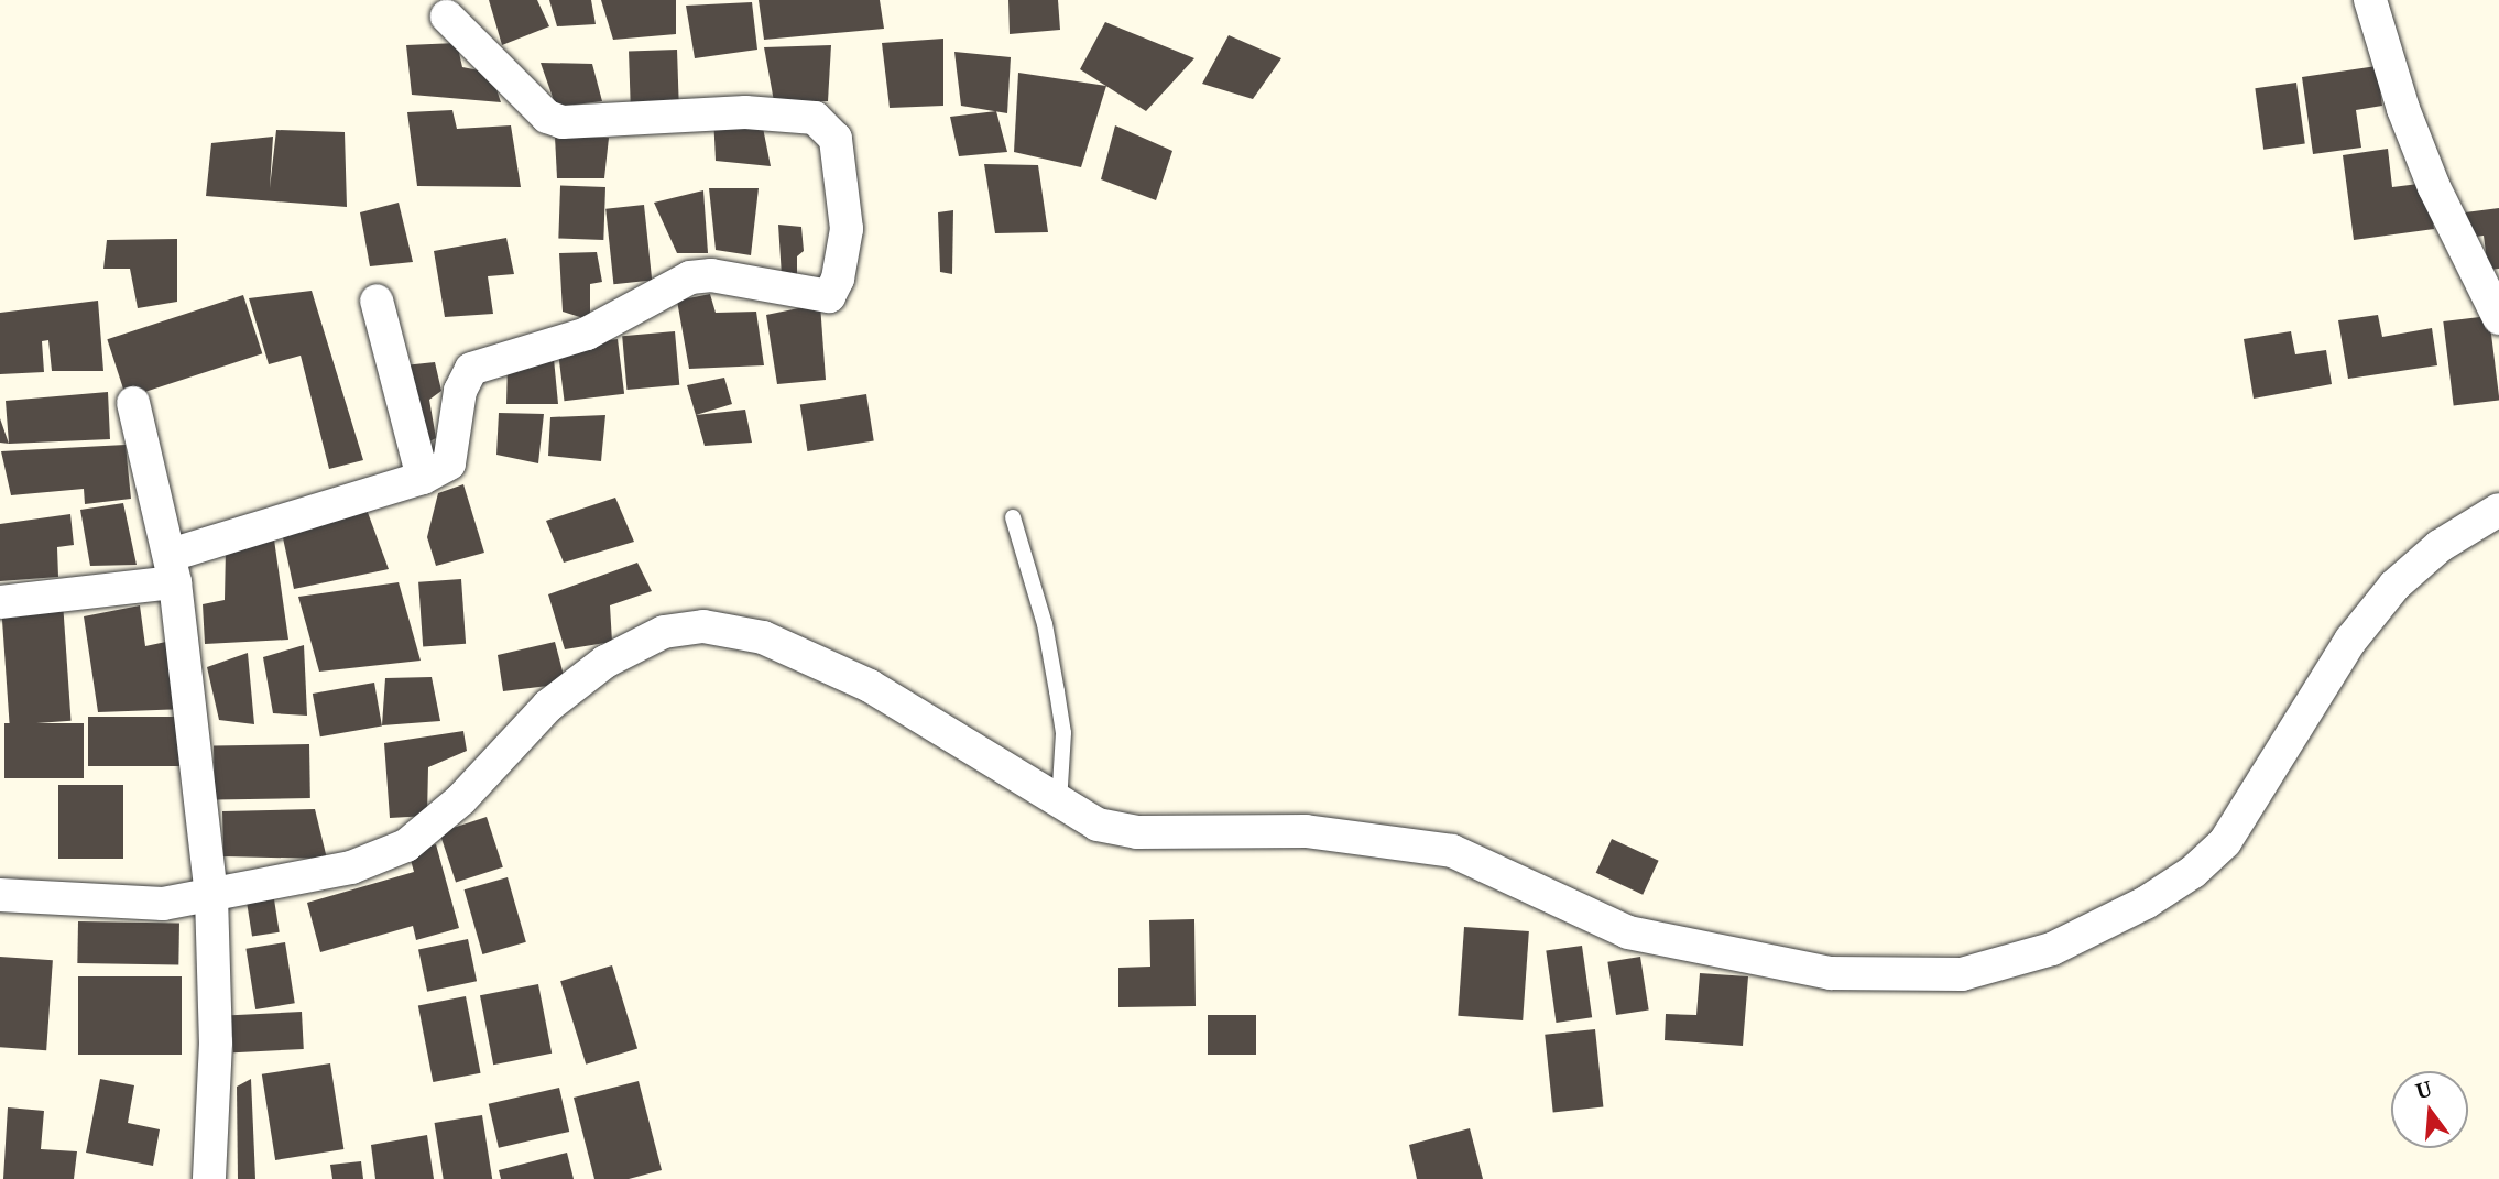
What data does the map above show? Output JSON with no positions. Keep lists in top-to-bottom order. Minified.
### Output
{"north":"top"}
